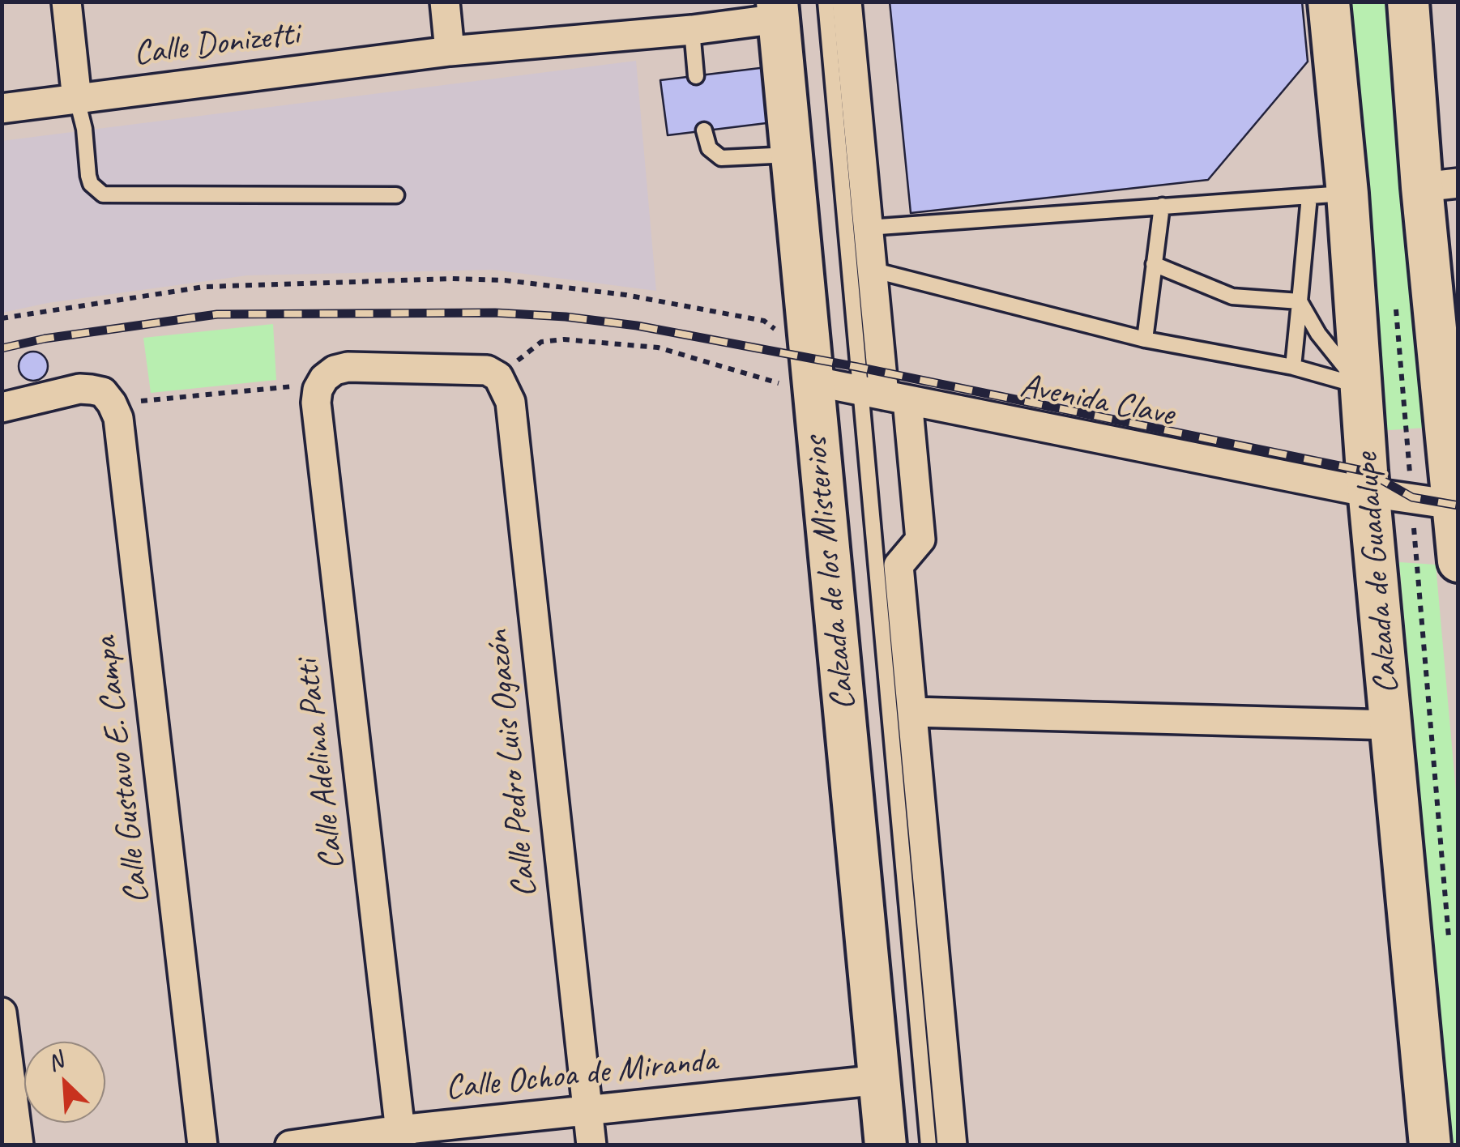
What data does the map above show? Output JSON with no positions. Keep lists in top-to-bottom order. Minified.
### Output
{"streets":{"main road":["Calzada de los Misterios","Calzada de Guadalupe"],"street":["Calle Donizetti","Avenida Clave","Calle Pedro Luis Ogazón","Calle Adelina Patti","Calle Gustavo E. Campa","Calle Ochoa de Miranda"]},"crossings":[["Calle Donizetti","Calzada de los Misterios"],["Avenida Clave","Calzada de los Misterios"],["Avenida Clave","Calzada de Guadalupe"],["Calzada de los Misterios","Calle Ochoa de Miranda"],["Calle Pedro Luis Ogazón","Calle Ochoa de Miranda"],["Calle Adelina Patti","Calle Ochoa de Miranda"]],"north":"top left"}
